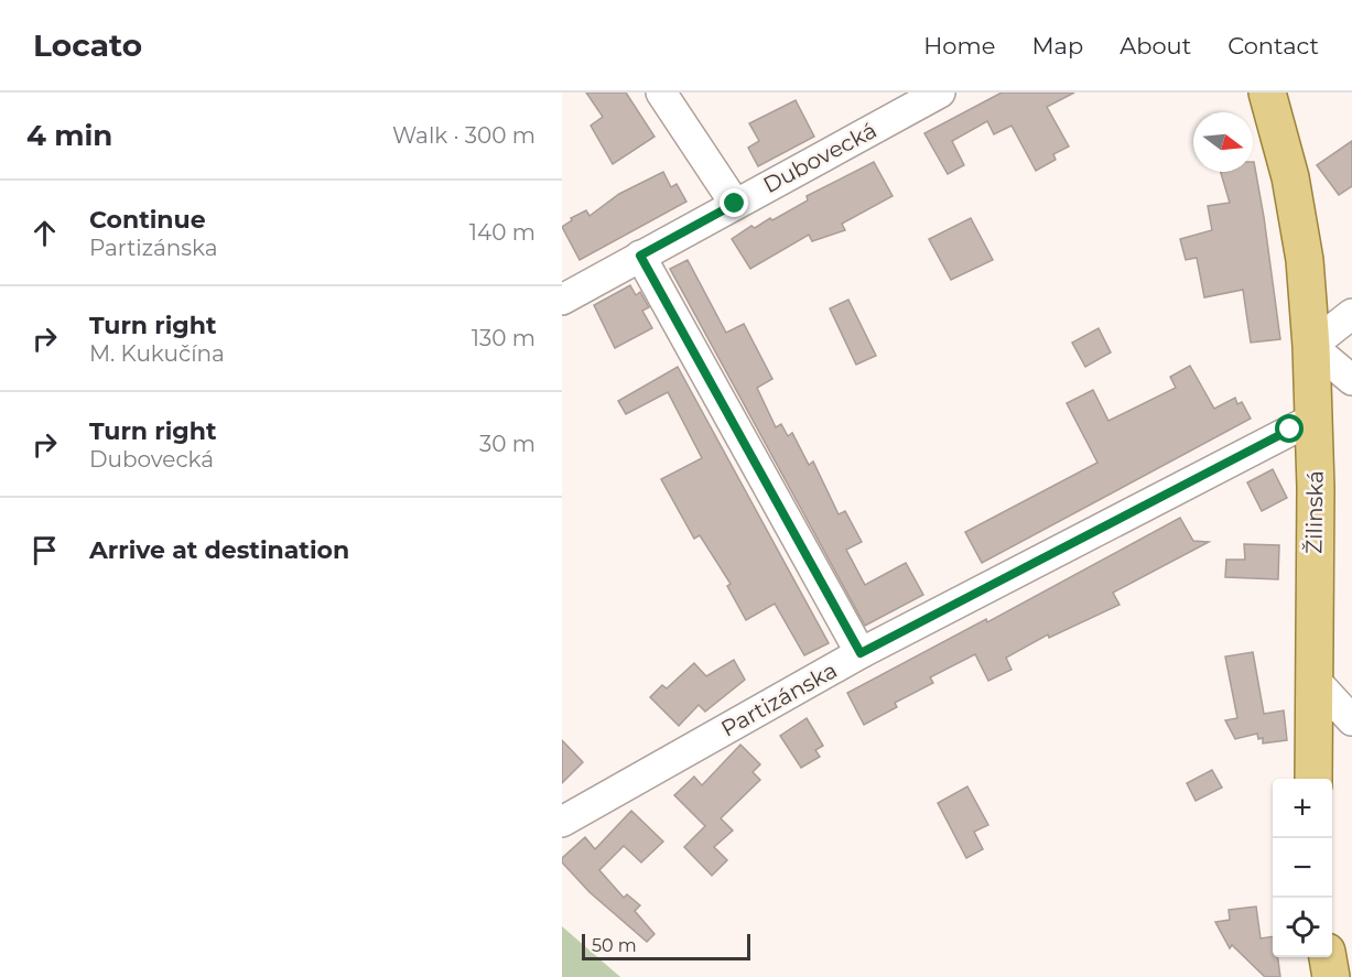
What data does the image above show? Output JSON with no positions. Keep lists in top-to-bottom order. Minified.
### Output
{"streets":{"main road":["Žilinská"],"street":["Dubovecká","Partizánska"]},"crossings":[["Žilinská","Partizánska"]],"scale_bar":"50 m","north":"right","page":{"header":"Locato","nav":["Home","Map","About","Contact"],"heading":["4 min","Walk · 300 m"],"list":[["Continue","Partizánska","140 m"],["Turn right","M. Kukučína","130 m"],["Turn right","Dubovecká","30 m"],"Arrive at destination"],"map_buttons":["+","−"],"scale":"50 m"}}
